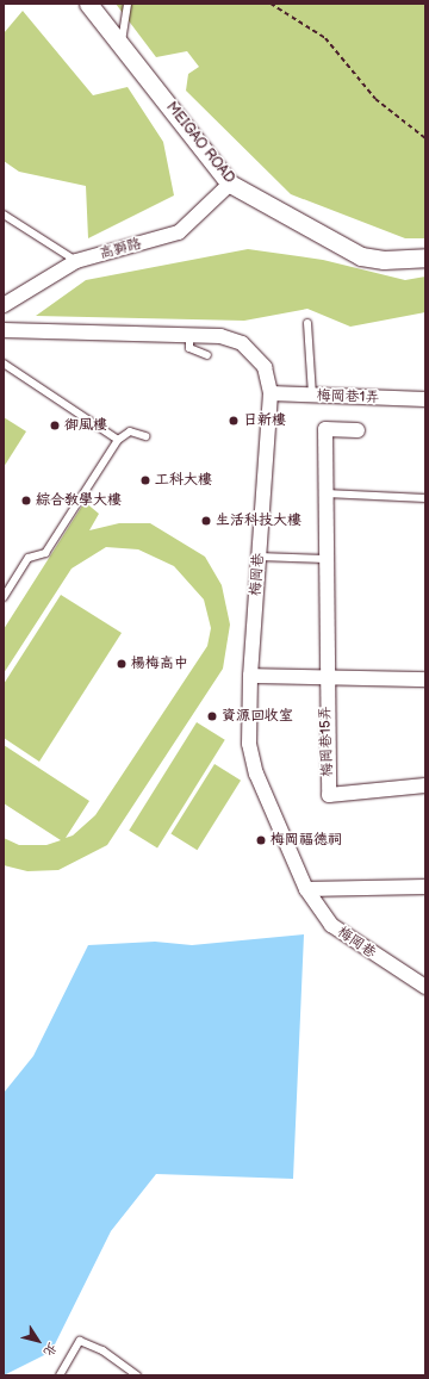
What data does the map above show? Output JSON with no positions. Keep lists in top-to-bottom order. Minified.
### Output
{"streets":{"street":["MEIGAO ROAD","高獅路","梅岡巷1弄","梅岡巷","梅岡巷15弄"]},"crossings":[["MEIGAO ROAD","高獅路"],["梅岡巷1弄","梅岡巷"]],"places":["日新樓","御風樓","工科大樓","綜合教學大樓","生活科技大樓","楊梅高中","資源回收室","梅岡福德祠"],"north":"bottom right"}
